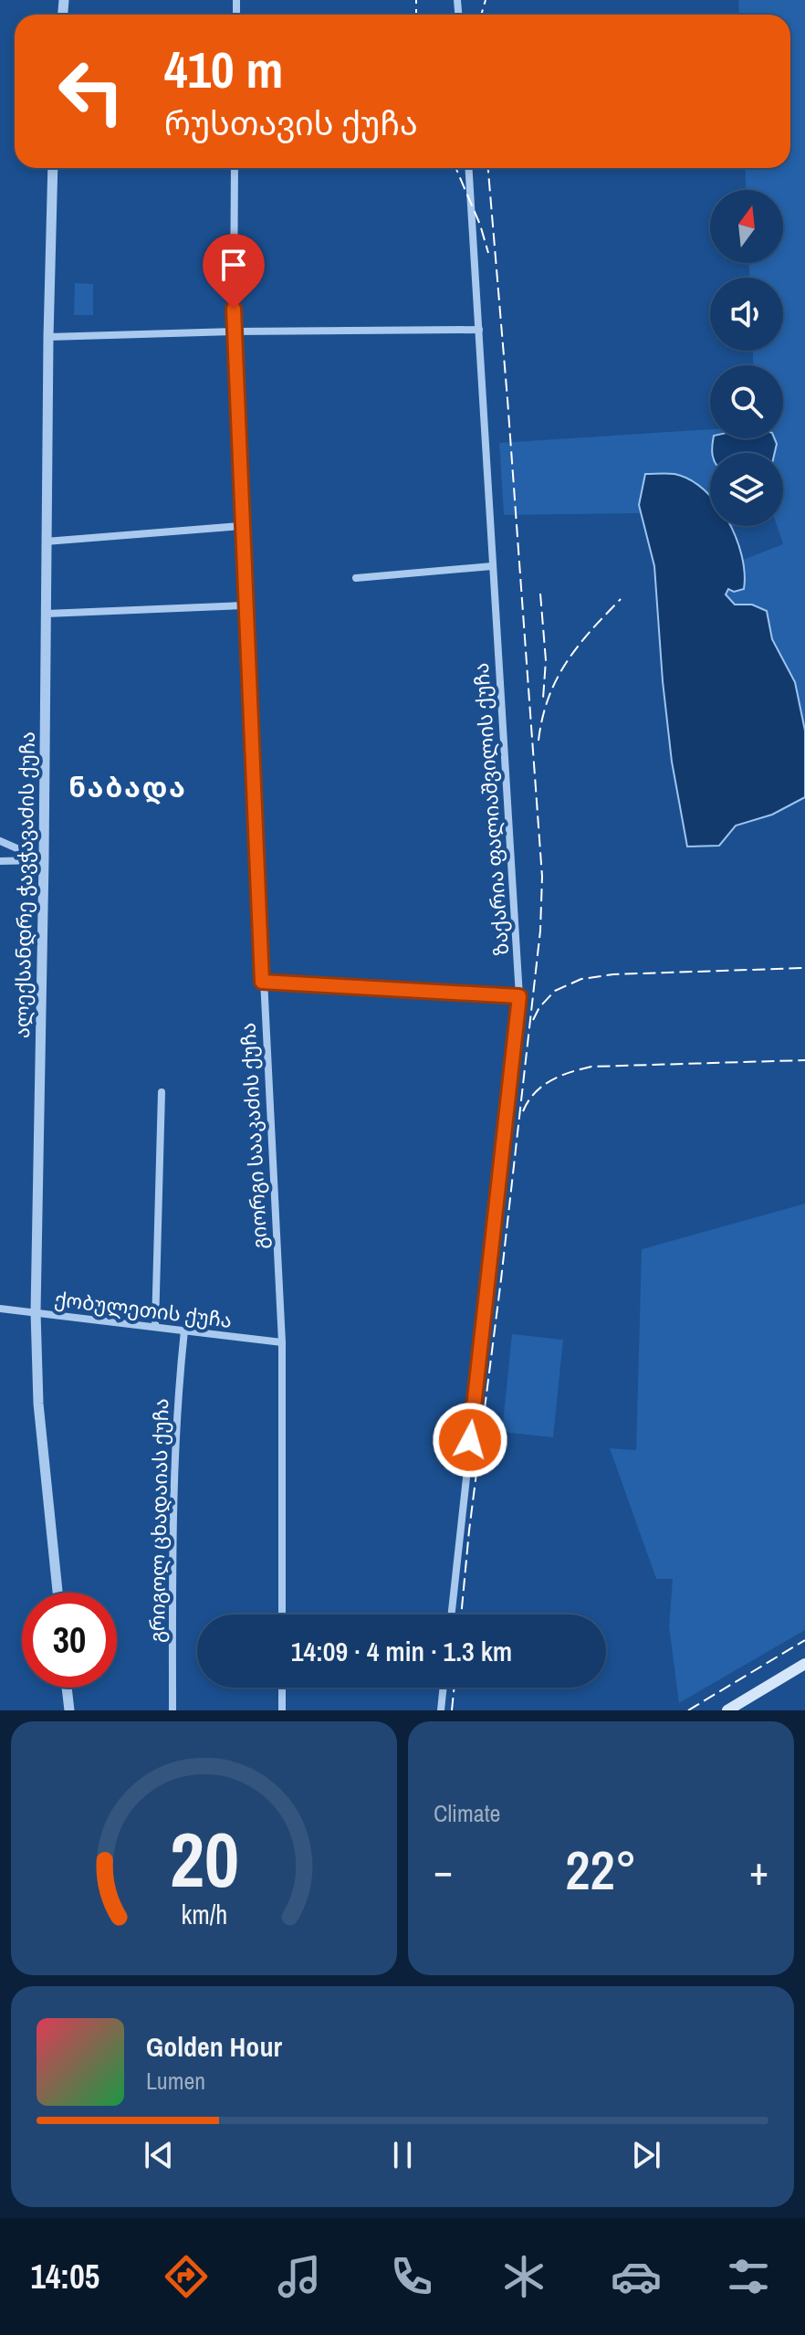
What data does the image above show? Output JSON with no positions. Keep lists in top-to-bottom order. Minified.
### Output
{"streets":{"street":["ზაქარია ფალიაშვილის ქუჩა","ალექსანდრე ჭავჭავაძის ქუჩა","გიორგი სააკაძის ქუჩა","ქობულეთის ქუჩა","გრიგოლ ცხადაიას ქუჩა"]},"crossings":[["ალექსანდრე ჭავჭავაძის ქუჩა","ქობულეთის ქუჩა"],["გიორგი სააკაძის ქუჩა","ქობულეთის ქუჩა"],["ქობულეთის ქუჩა","გრიგოლ ცხადაიას ქუჩა"]],"districts":["ნაბადა"],"north":"top","page":{"turn":["410 m","რუსთავის ქუჩა"],"limit":"30","trip":"14:09 · 4 min · 1.3 km","tile":"Climate","heat":["−","22°","+"],"song":["Golden Hour","Lumen"],"tabs":"14:05","gauge":["20","km/h"]}}
